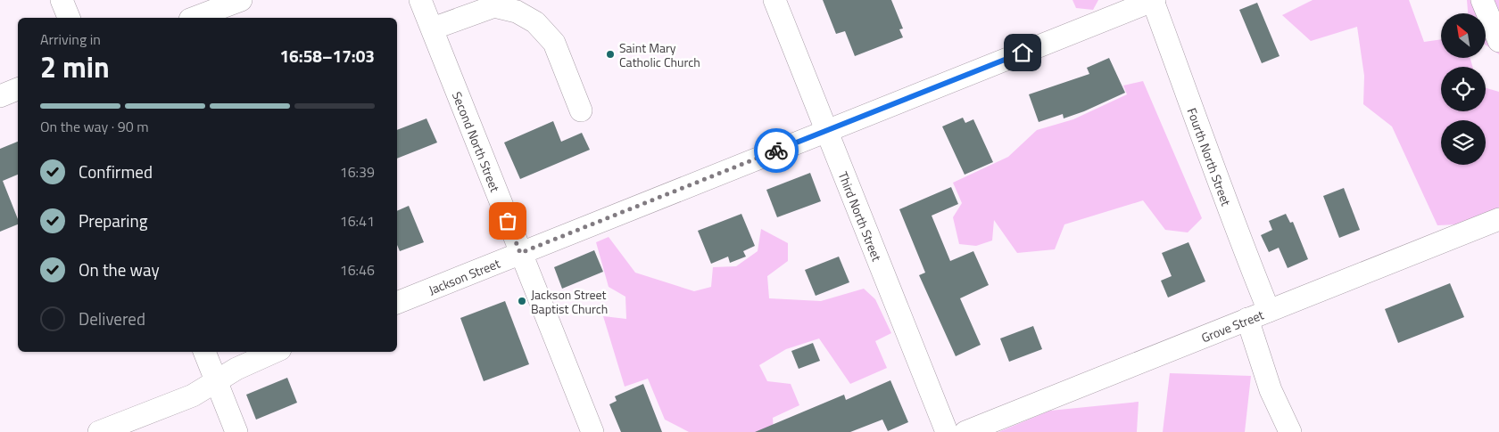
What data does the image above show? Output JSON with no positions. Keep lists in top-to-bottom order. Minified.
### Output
{"streets":{"street":["Second North Street","Fourth North Street","Third North Street","Jackson Street","Grove Street"]},"crossings":[["Second North Street","Jackson Street"],["Fourth North Street","Jackson Street"],["Fourth North Street","Grove Street"],["Third North Street","Jackson Street"]],"places":["Saint Mary Catholic Church","Jackson Street Baptist Church"],"north":"top left","page":{"heading":["2 min","Arriving in","16:58–17:03"],"bar":"On the way · 90 m","list":[["Confirmed","16:39"],["Preparing","16:41"],["On the way","16:46"],"Delivered"]}}
